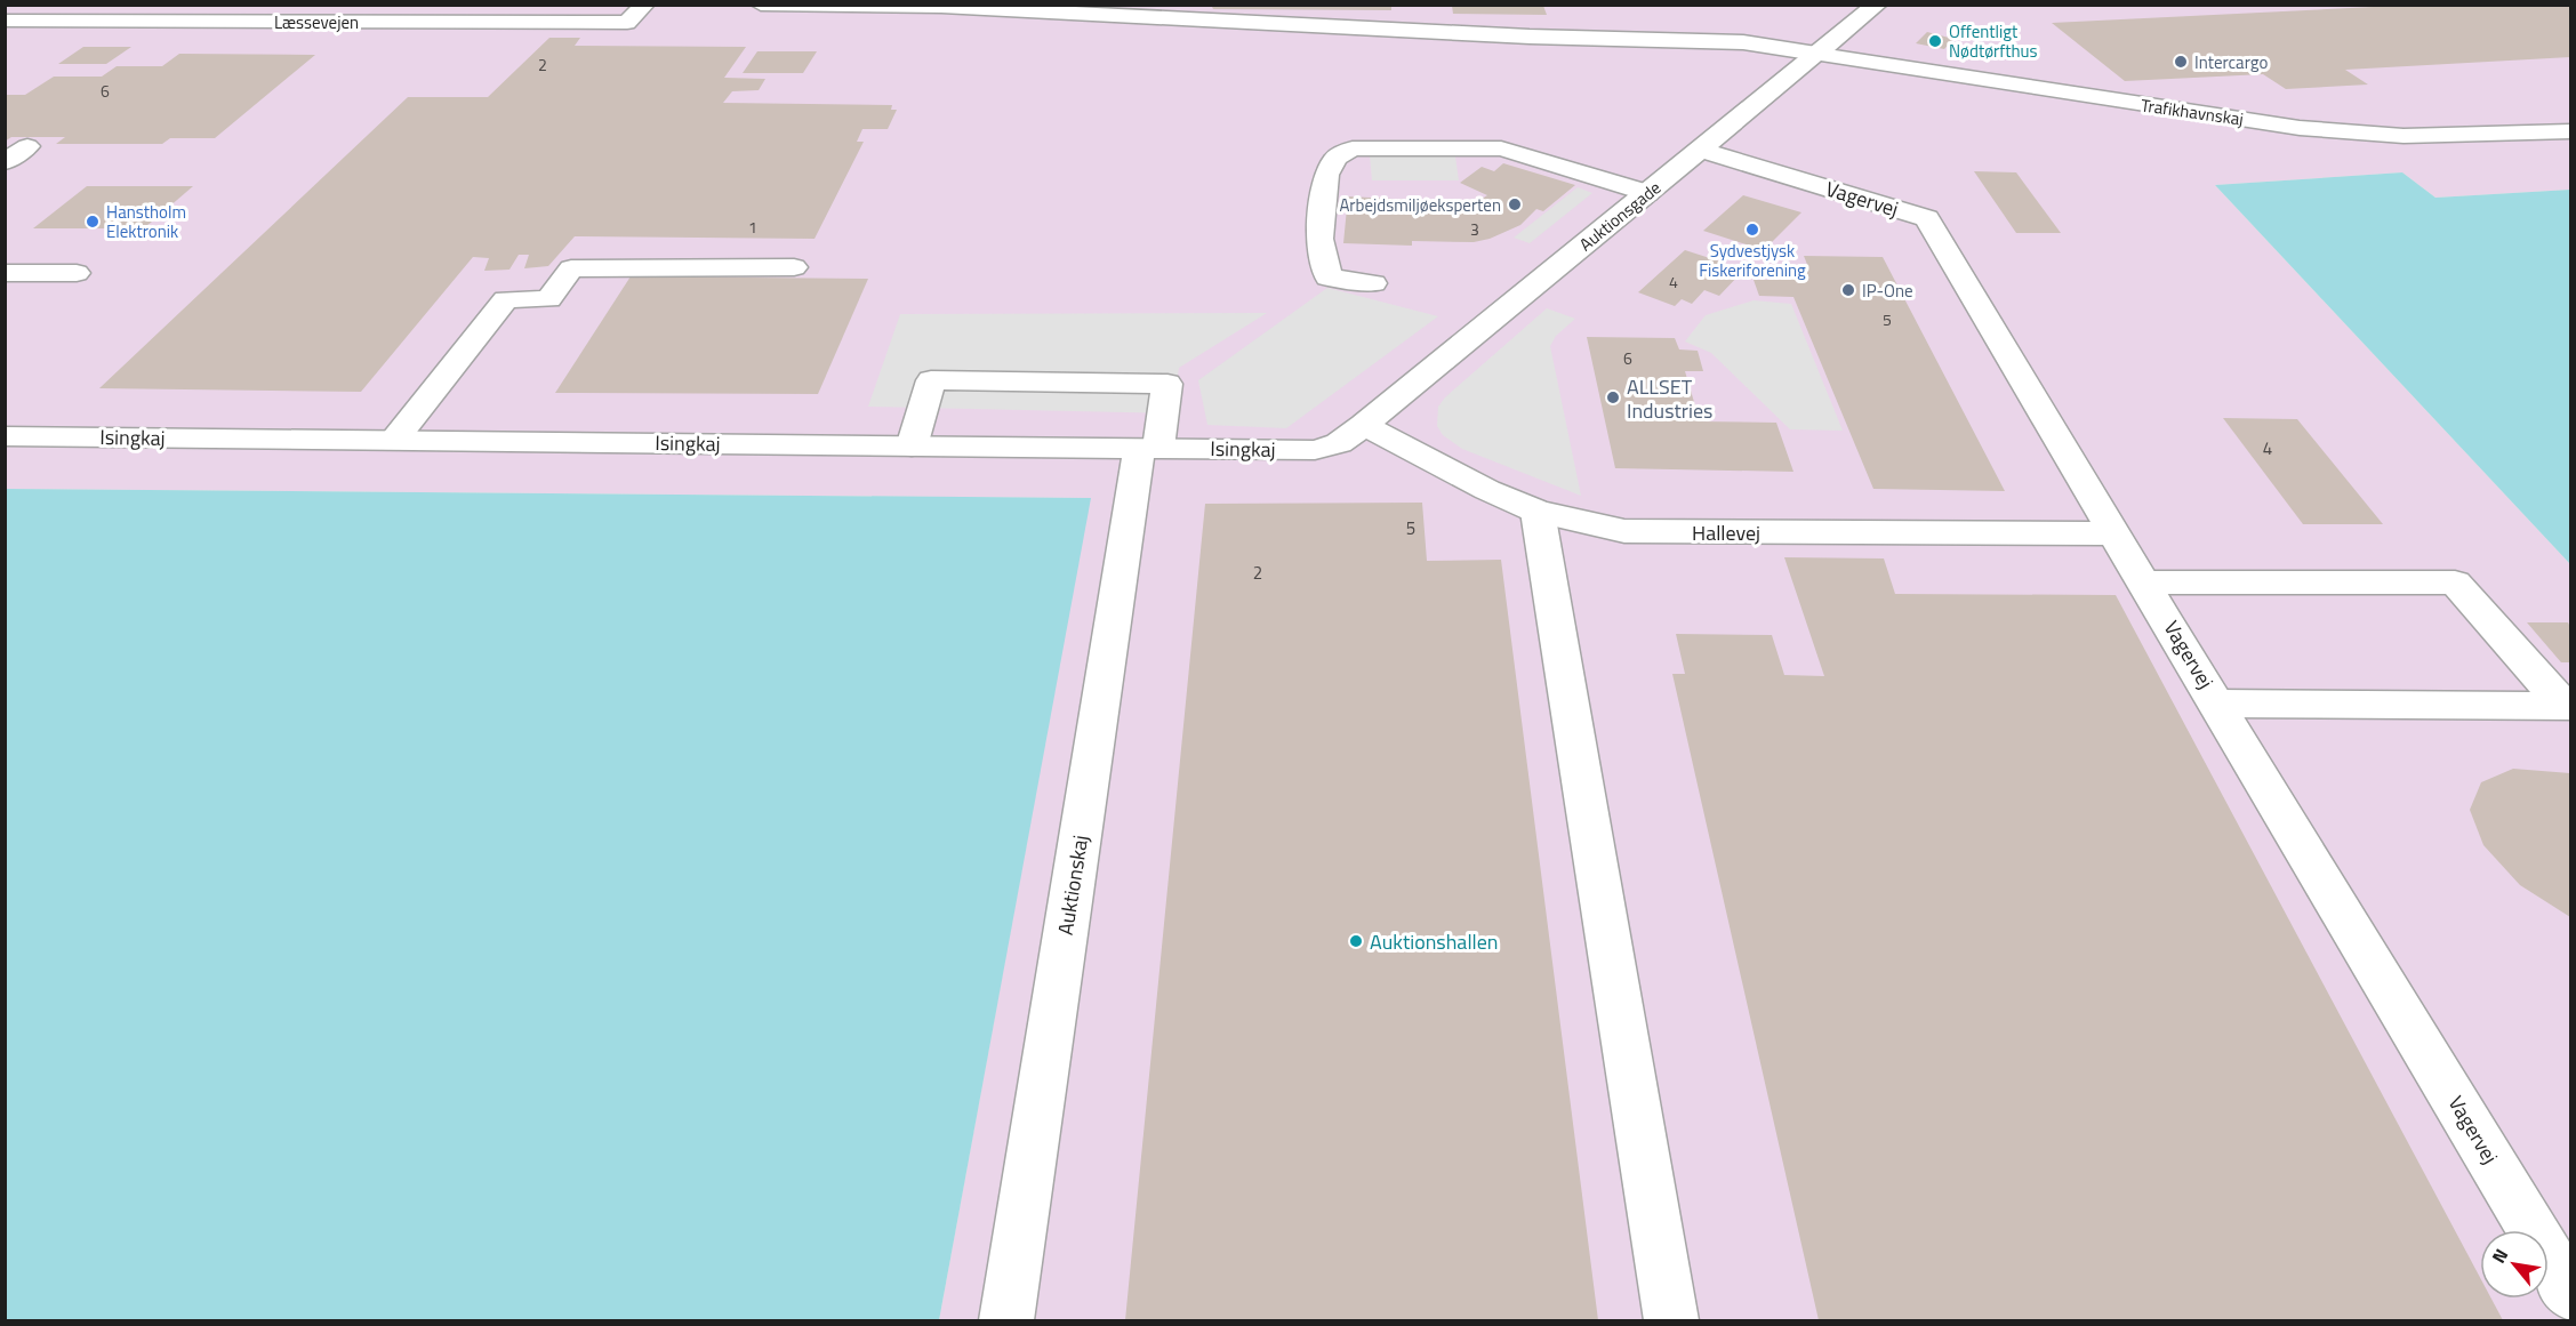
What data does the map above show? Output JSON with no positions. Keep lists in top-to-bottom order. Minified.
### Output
{"streets":{"street":["Læssevejen","Trafikhavnskaj","Vagervej","Auktionsgade","Isingkaj","Hallevej","Auktionskaj"]},"crossings":[["Trafikhavnskaj","Auktionsgade"],["Vagervej","Auktionsgade"],["Vagervej","Hallevej"],["Auktionsgade","Isingkaj"],["Auktionsgade","Hallevej"],["Isingkaj","Hallevej"],["Isingkaj","Auktionskaj"]],"places":["Offentligt Nødtørfthus","Intercargo","Arbejdsmiljøeksperten","Hanstholm Elektronik","Sydvestjysk Fiskeriforening","IP-One","ALLSET Industries","Auktionshallen"],"house_numbers":["2","6","1","3","4","5","6","4","5","2"],"north":"top left"}
